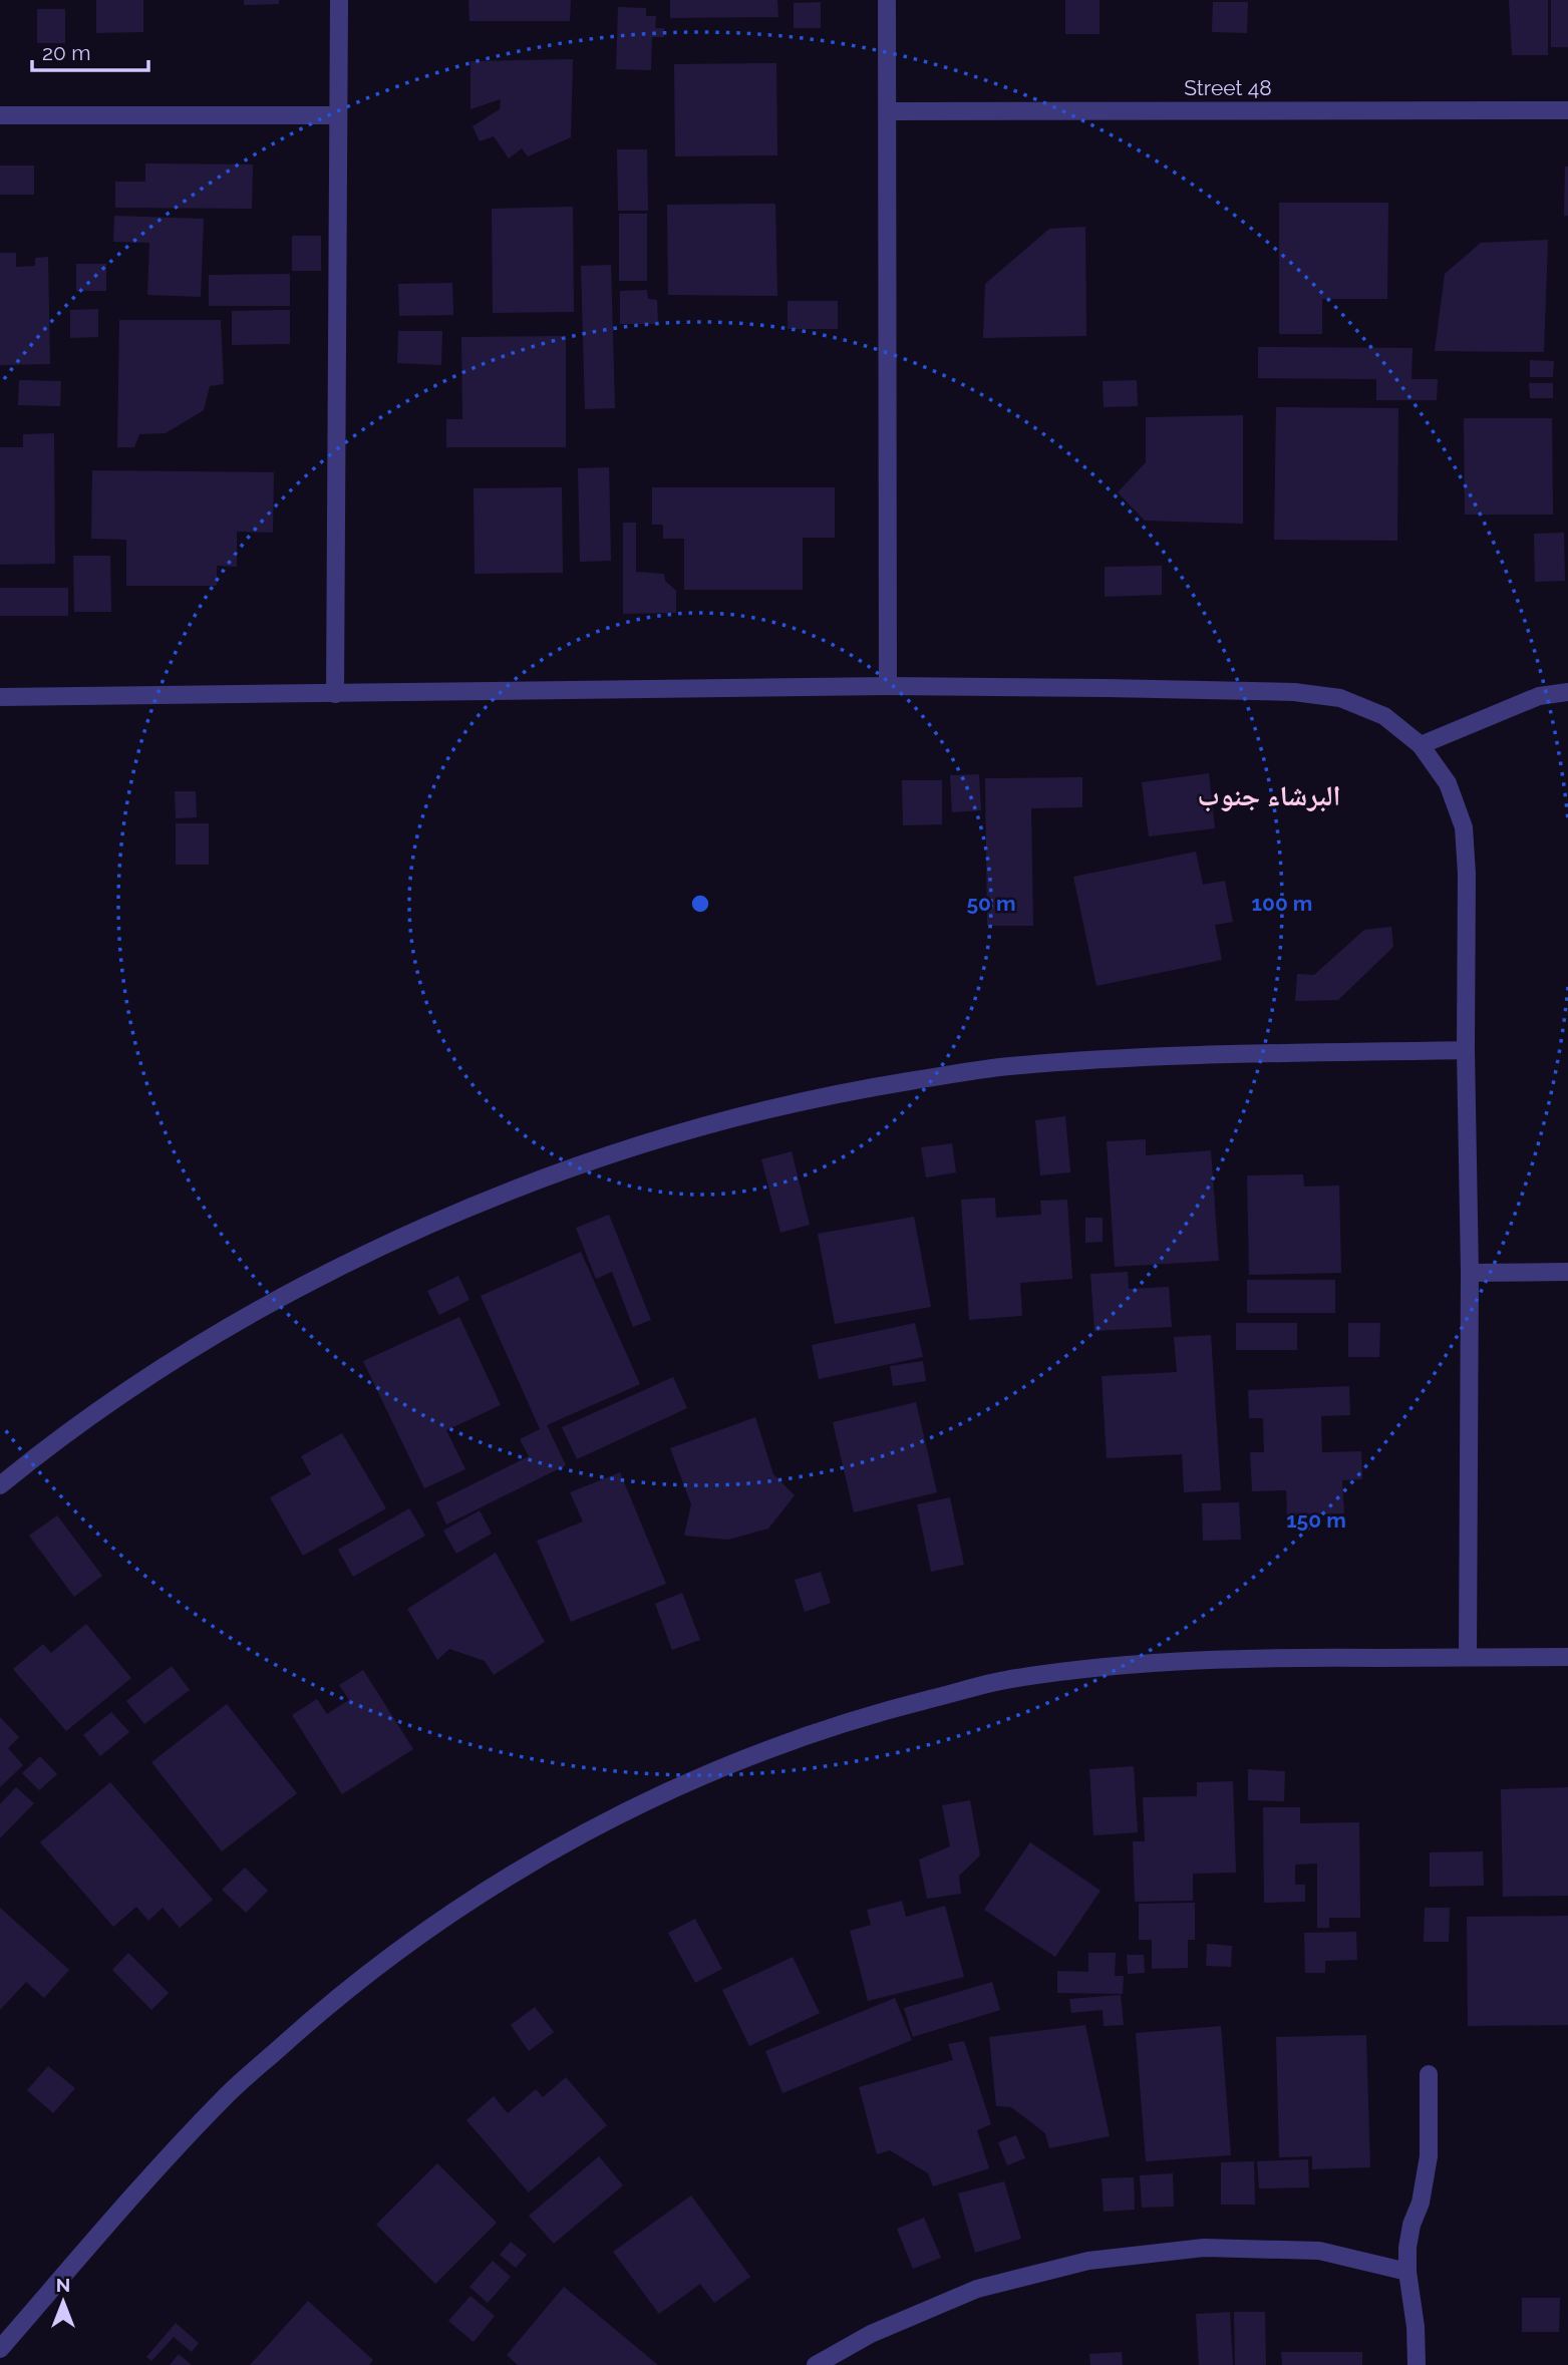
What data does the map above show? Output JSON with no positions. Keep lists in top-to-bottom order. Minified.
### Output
{"streets":{"street":["Street 48"]},"districts":["البرشاء جنوب"],"scale_bar":"20 m","north":"top","rings":["50 m","100 m","150 m"]}
